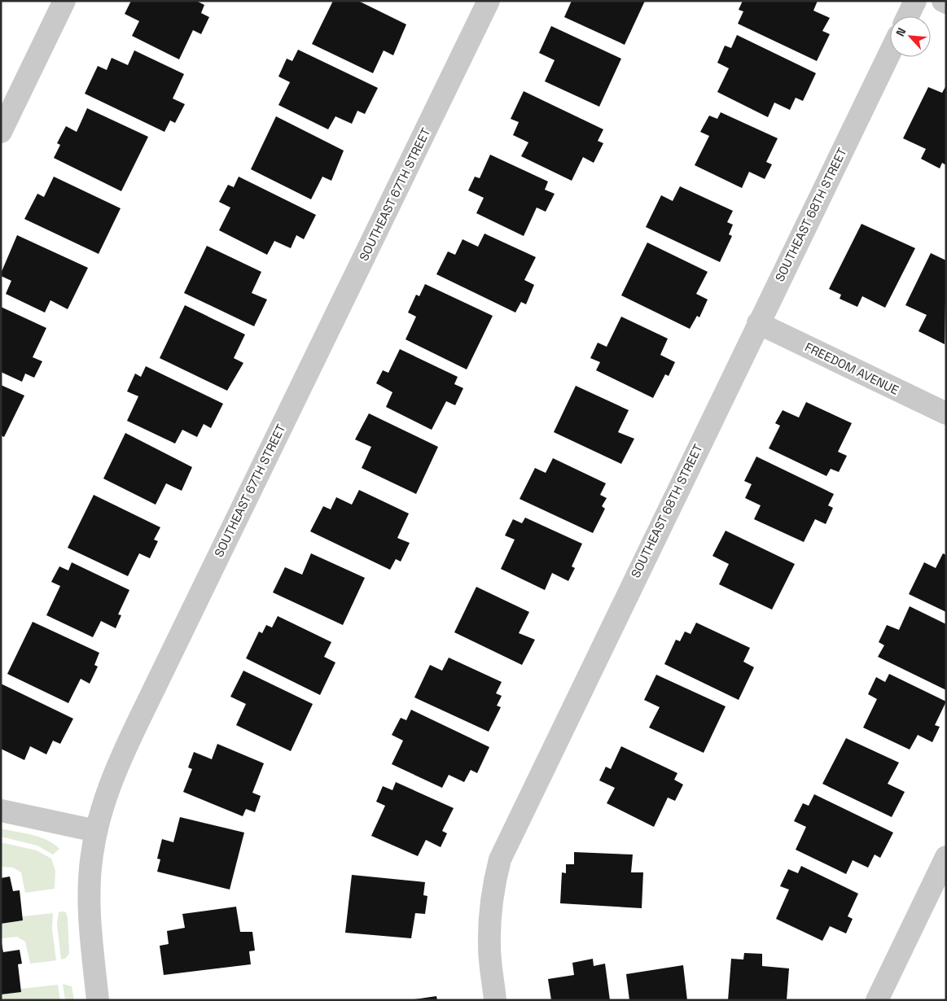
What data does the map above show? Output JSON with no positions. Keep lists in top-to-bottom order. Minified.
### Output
{"streets":{"street":["SOUTHEAST 67TH STREET","SOUTHEAST 68TH STREET","FREEDOM AVENUE"]},"crossings":[["SOUTHEAST 68TH STREET","FREEDOM AVENUE"]],"north":"top left"}
